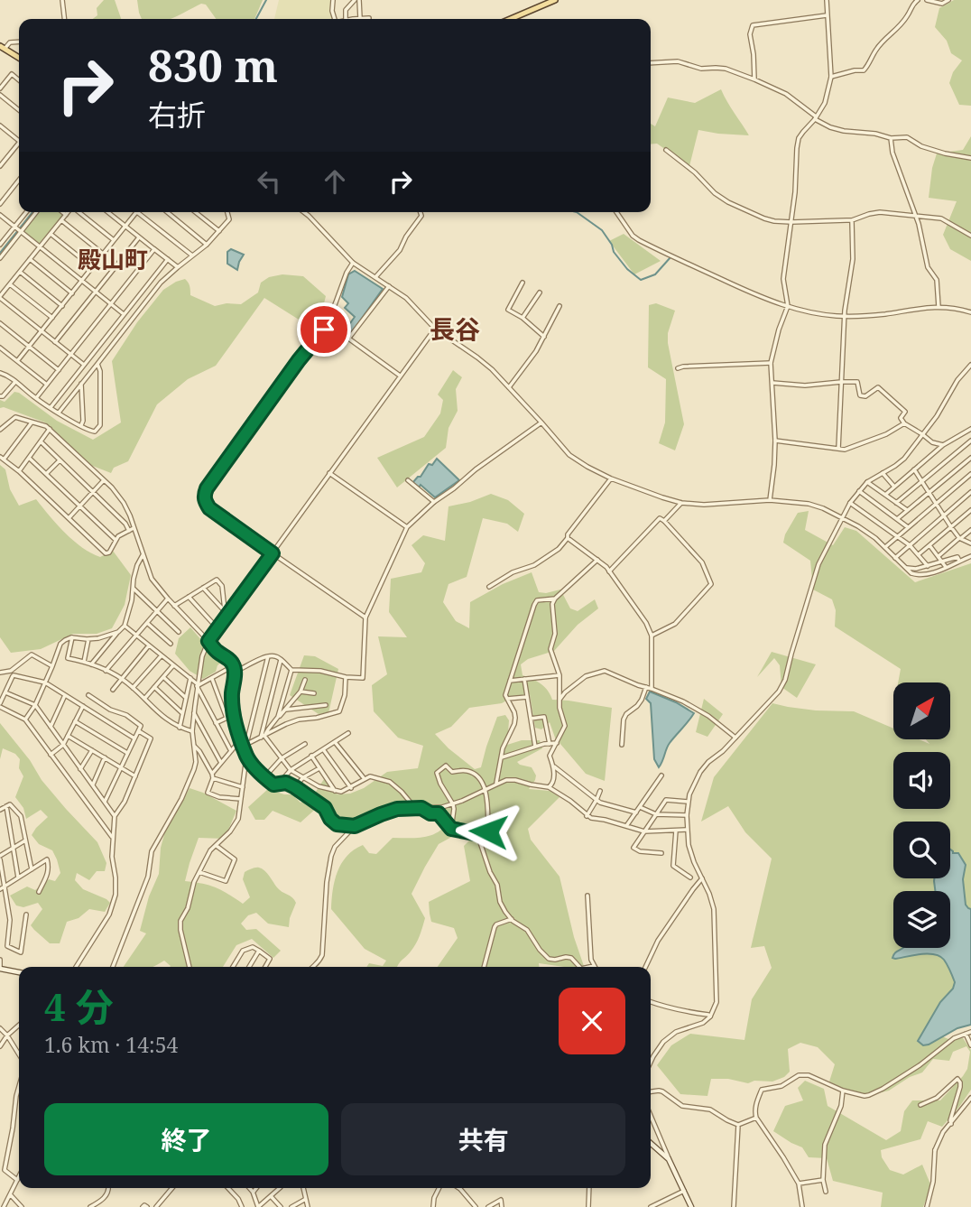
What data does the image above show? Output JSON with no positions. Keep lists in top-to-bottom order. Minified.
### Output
{"districts":["殿山町","長谷"],"north":"top right","page":{"turn":["830 m","右折"],"heading":["4 分","1.6 km · 14:54"],"buttons":["終了","共有"]}}
